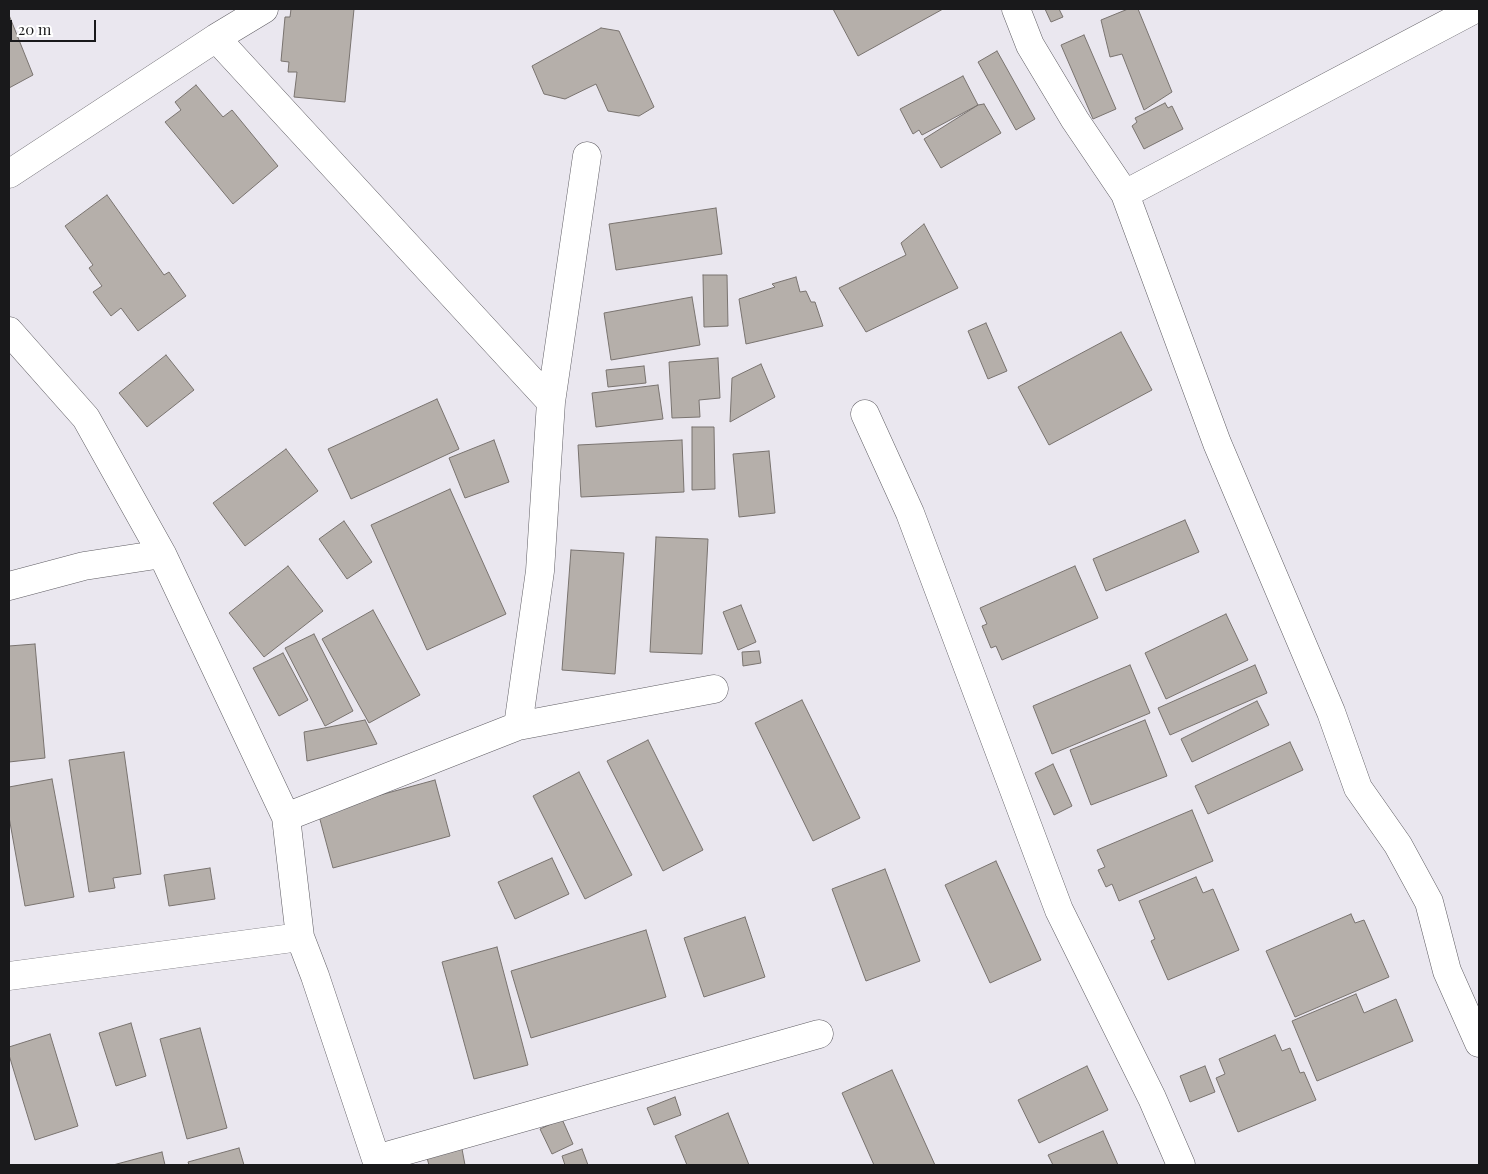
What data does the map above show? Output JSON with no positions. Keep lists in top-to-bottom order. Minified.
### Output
{"scale_bar":"20 m"}
